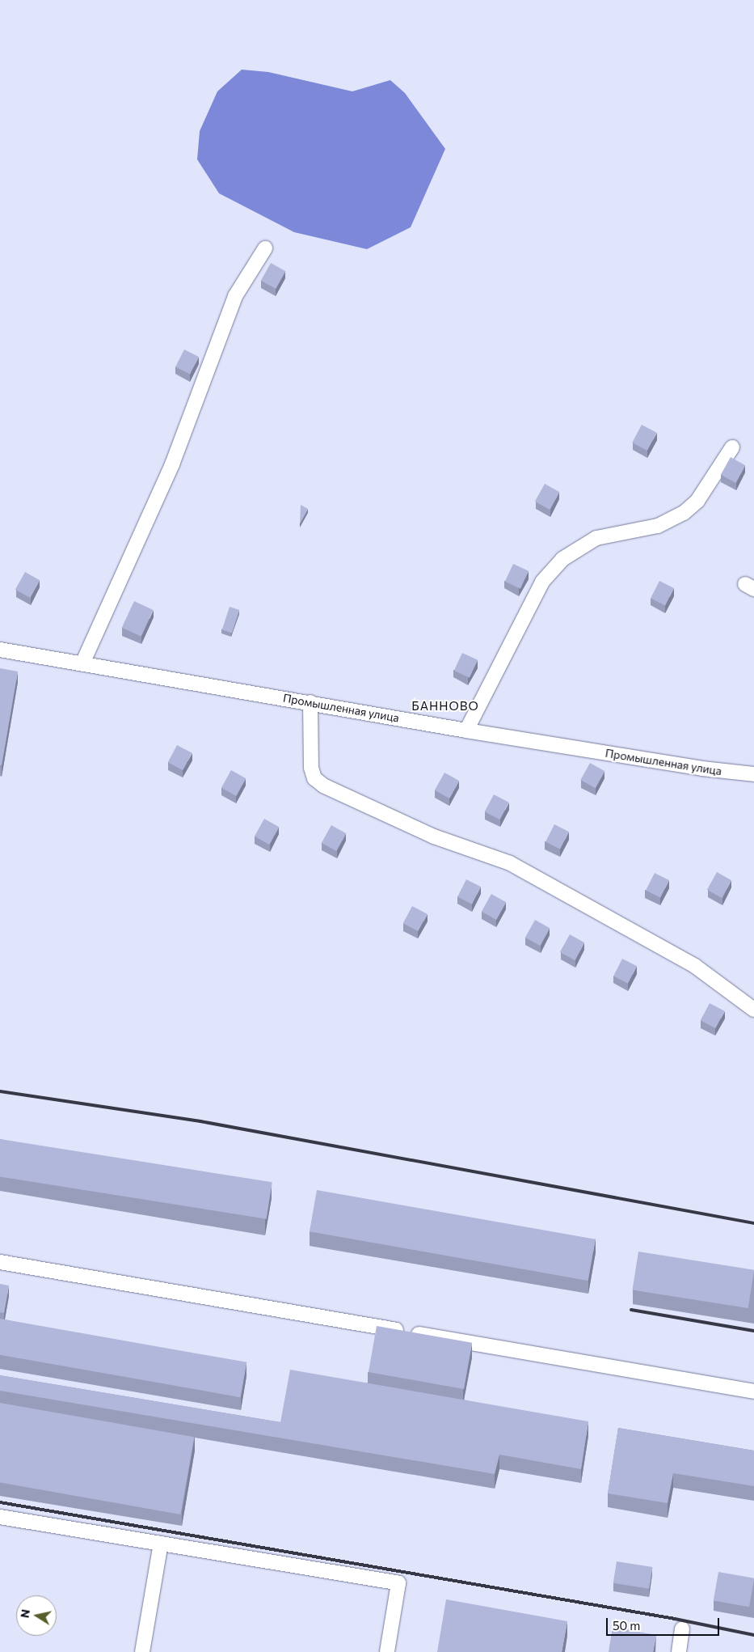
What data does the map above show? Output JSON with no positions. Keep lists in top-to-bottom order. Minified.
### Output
{"streets":{"street":["Промышленная улица"]},"districts":["БАННОВО"],"scale_bar":"50 m","north":"left"}
